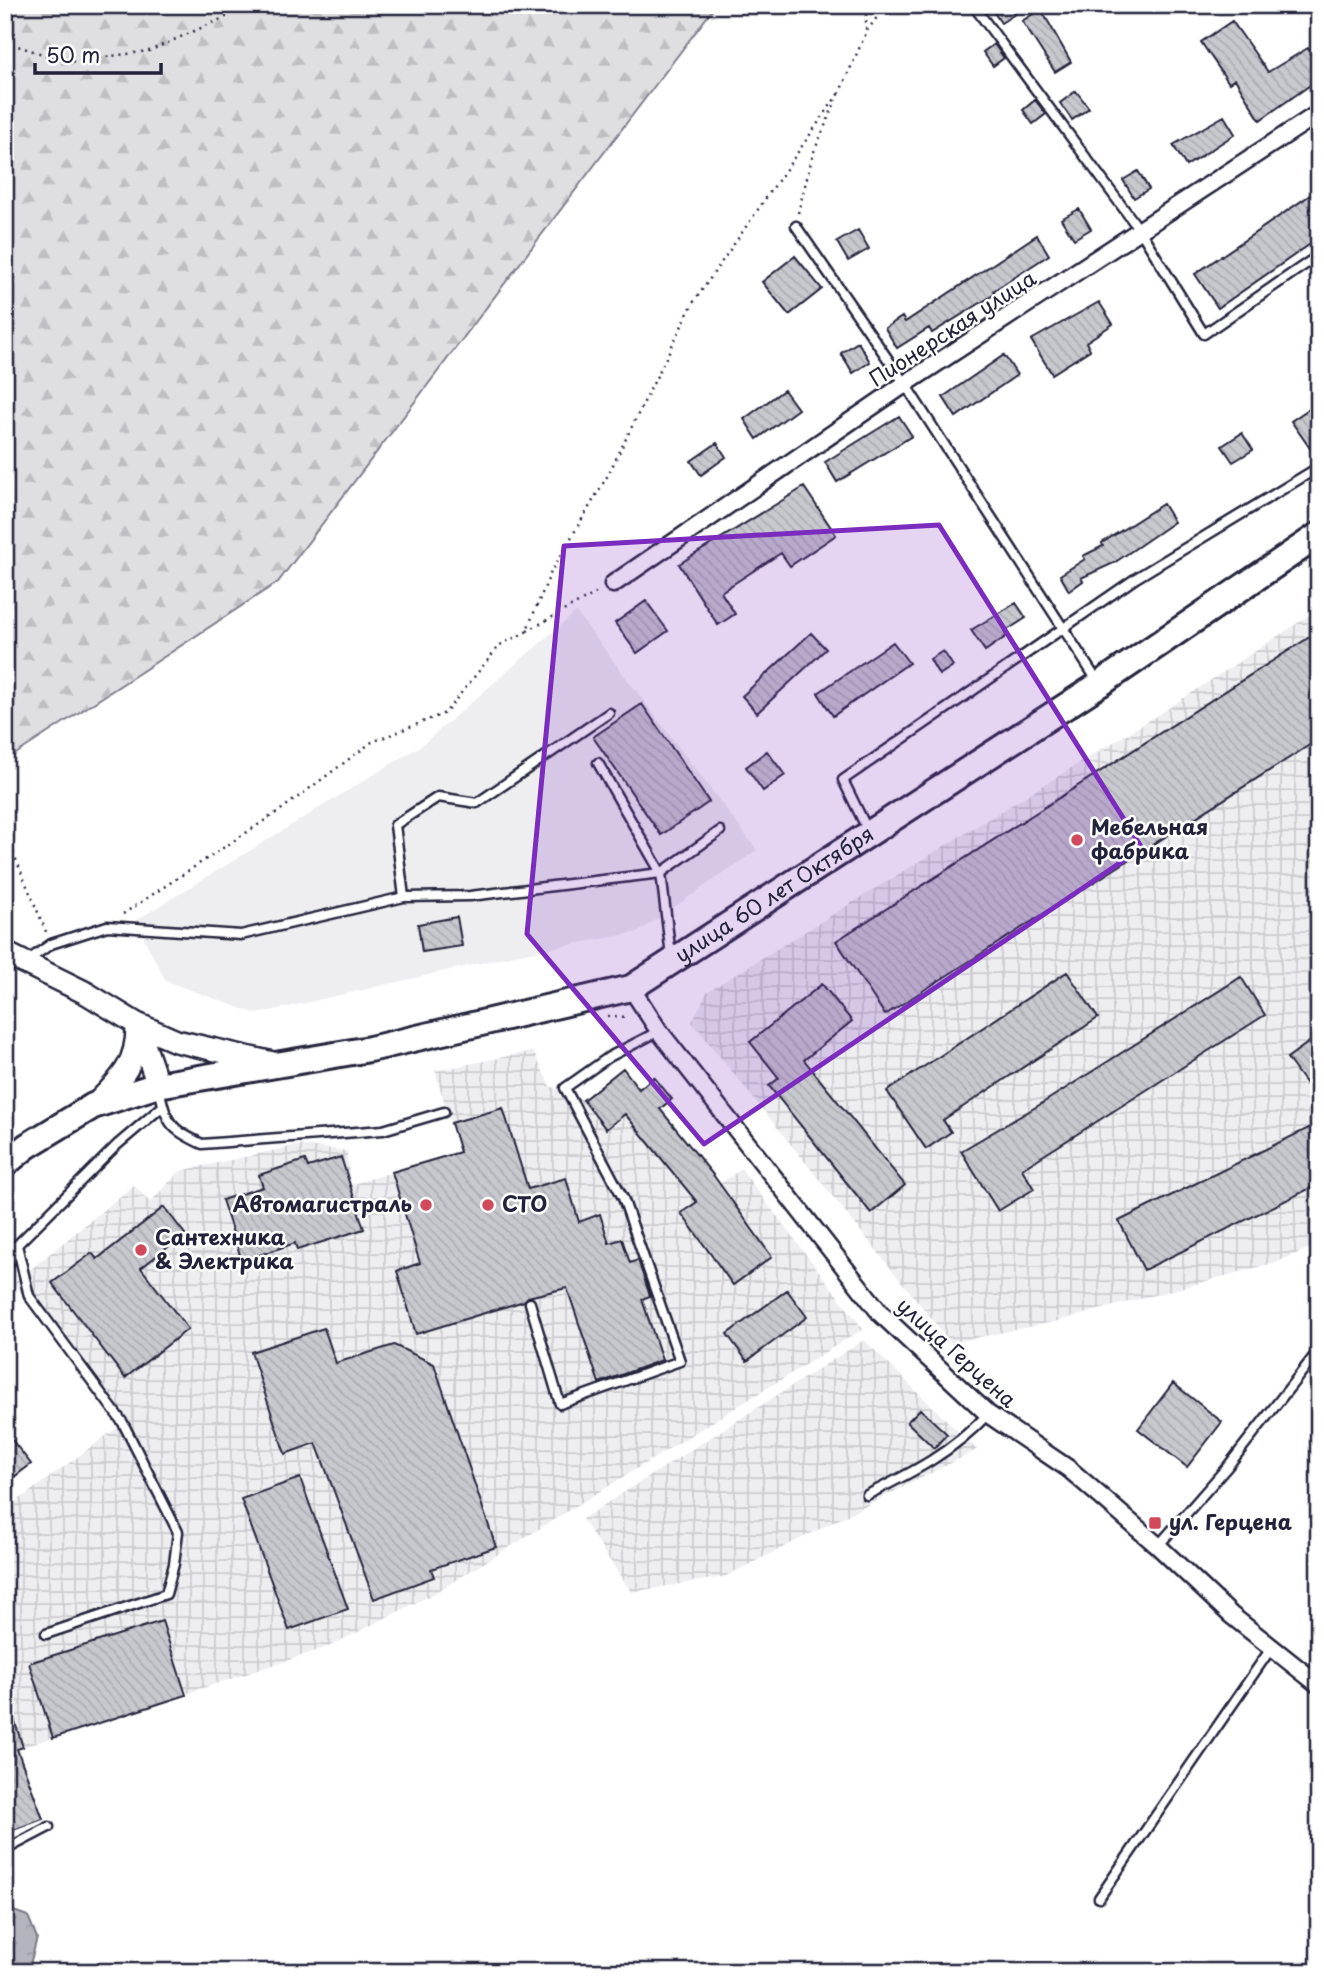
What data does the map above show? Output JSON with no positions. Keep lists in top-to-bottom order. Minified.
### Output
{"streets":{"main road":["улица 60 лет Октября"],"street":["Пионерская улица","улица Герцена"]},"crossings":[["улица 60 лет Октября","улица Герцена"]],"places":{"other":["Мебельная фабрика","Автомагистраль","СТО","Сантехника & Электрика"],"transit":["ул. Герцена"]},"scale_bar":"50 m"}
